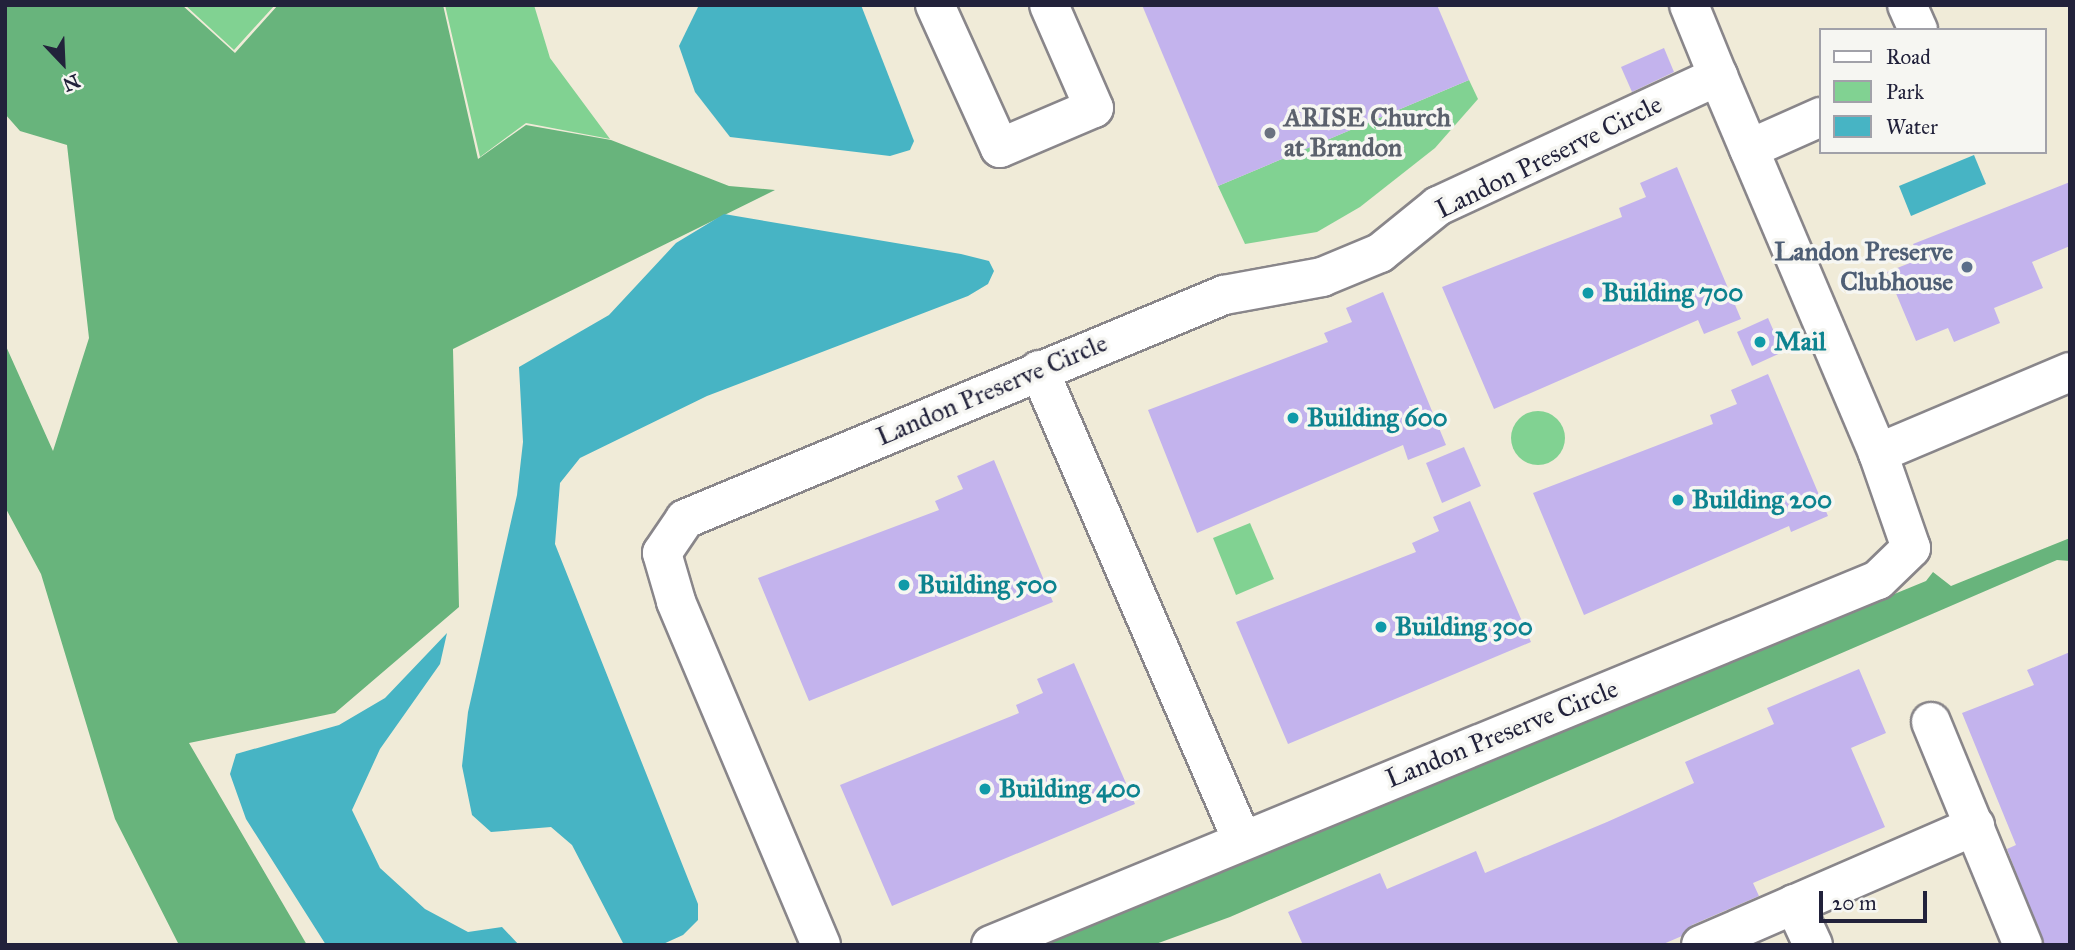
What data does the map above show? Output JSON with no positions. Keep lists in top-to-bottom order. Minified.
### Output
{"streets":{"street":["Landon Preserve Circle"]},"places":["ARISE Church at Brandon","Landon Preserve Clubhouse","Building 700","Mail","Building 600","Building 200","Building 500","Building 300","Building 400"],"legend":["Road","Park","Water"],"scale_bar":"20 m","north":"bottom right"}
